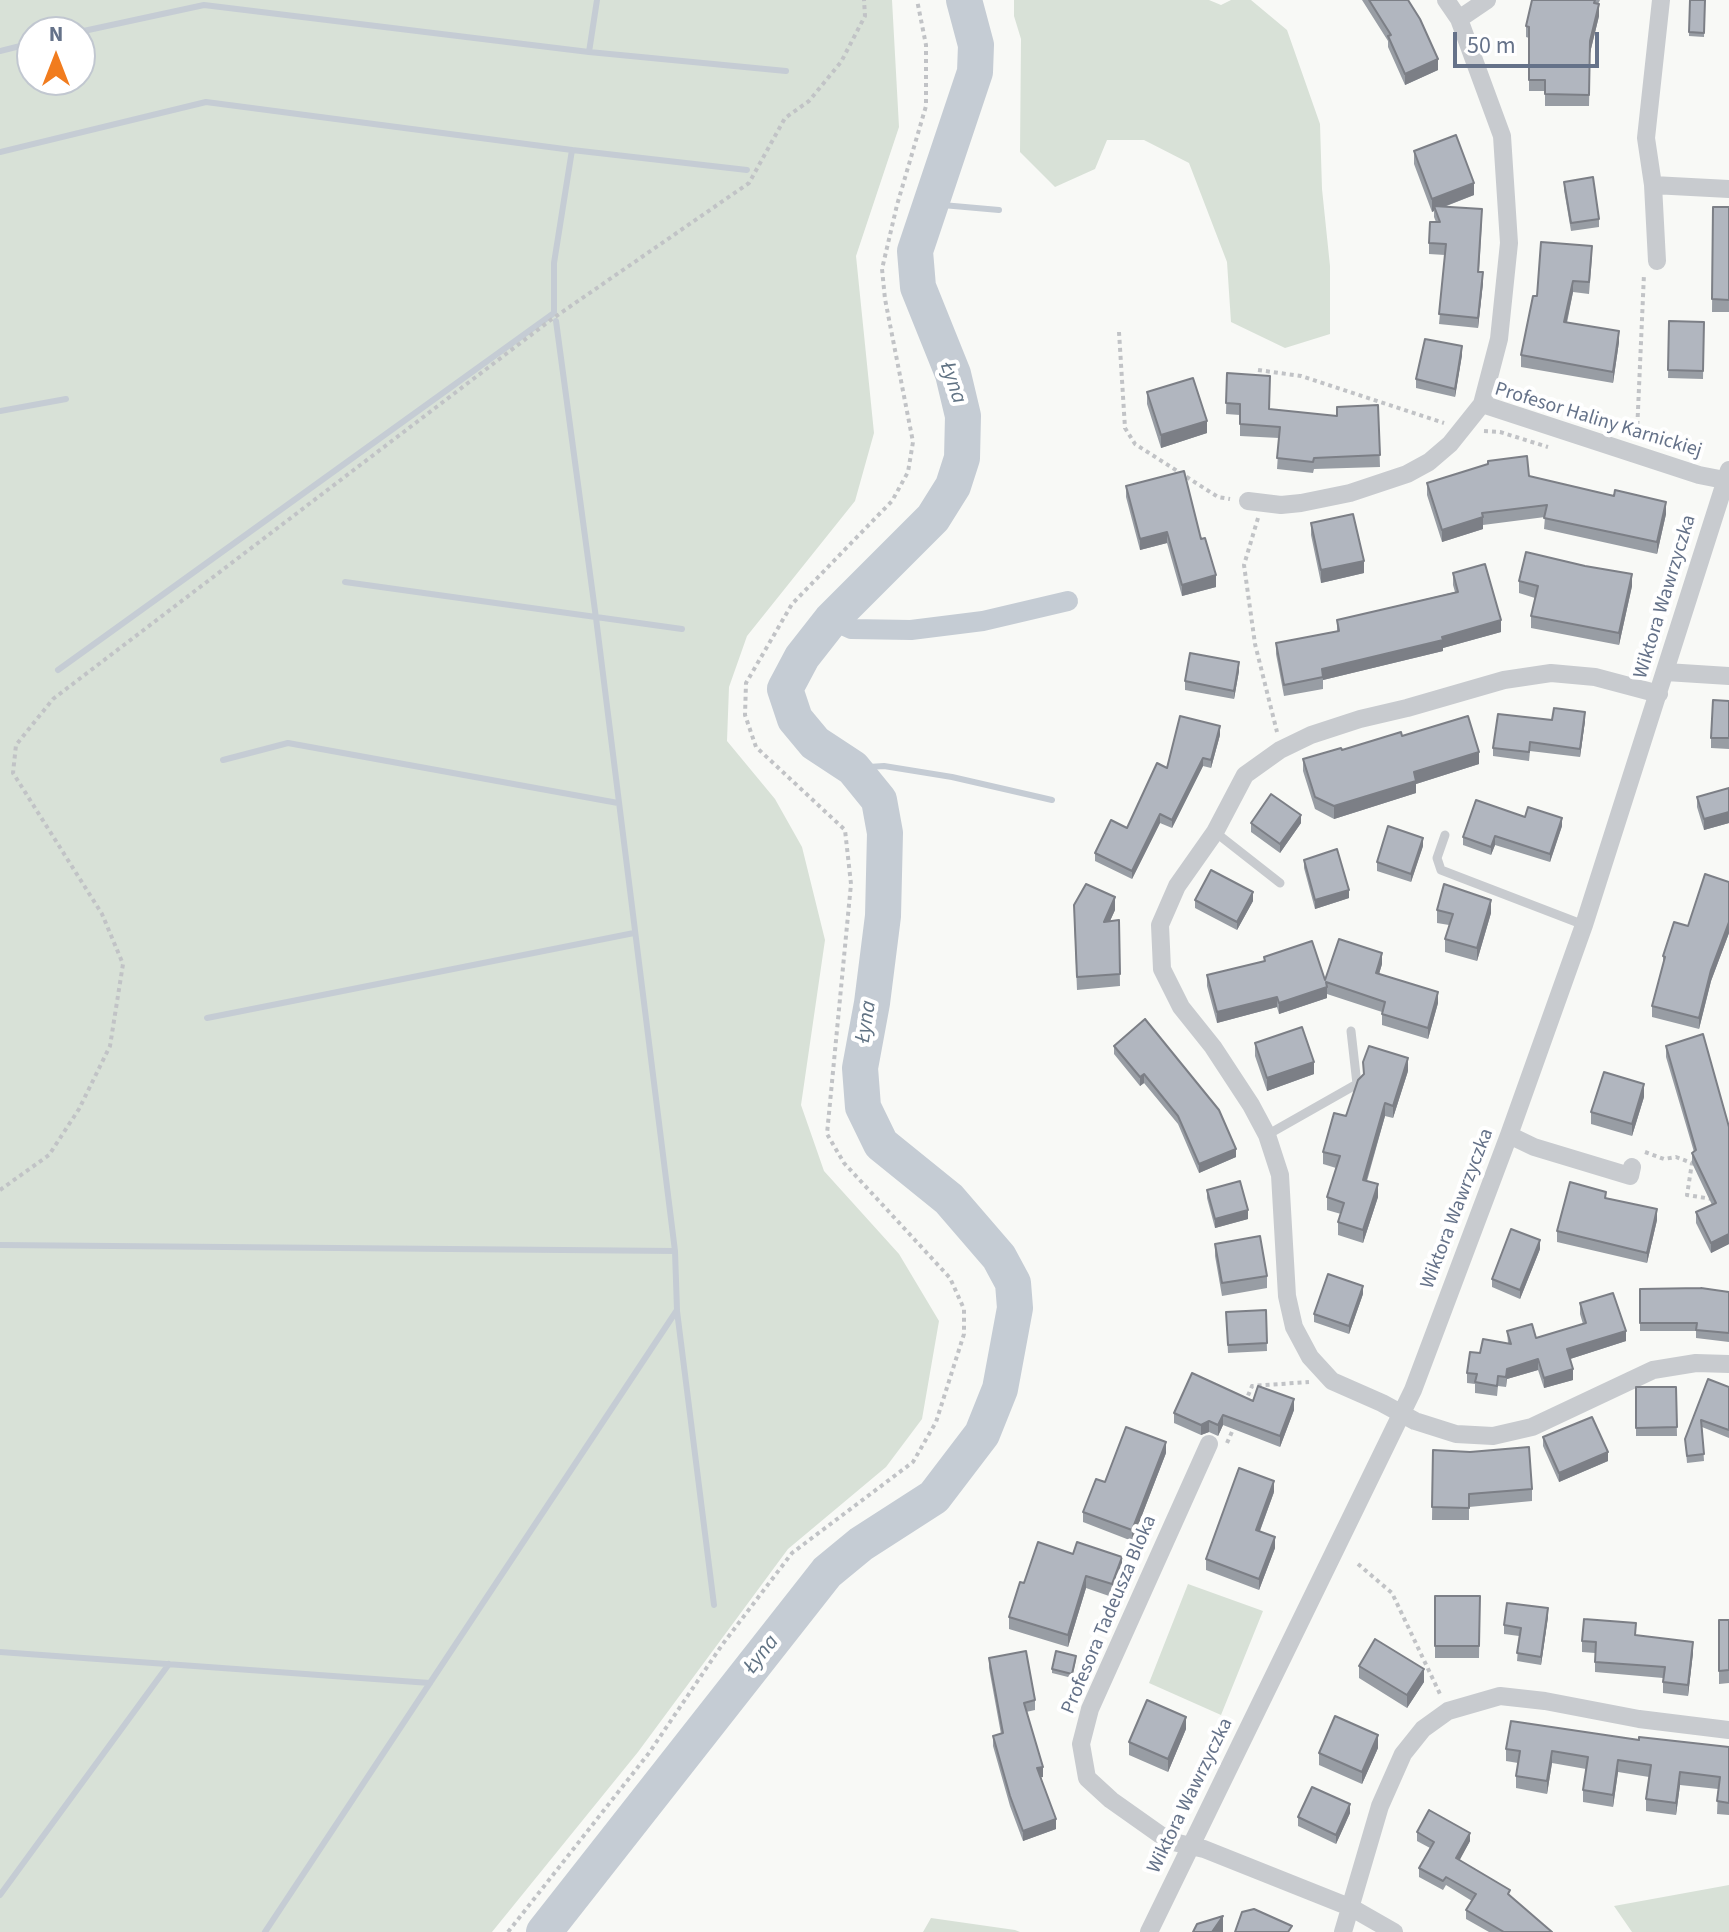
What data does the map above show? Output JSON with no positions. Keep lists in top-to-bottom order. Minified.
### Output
{"streets":{"street":["Profesor Haliny Karnickiej","Wiktora Wawrzyczka","Profesora Tadeusza Bloka"]},"crossings":[["Profesor Haliny Karnickiej","Wiktora Wawrzyczka"],["Wiktora Wawrzyczka","Profesora Tadeusza Bloka"]],"water":["Łyna"],"scale_bar":"50 m","north":"top"}
